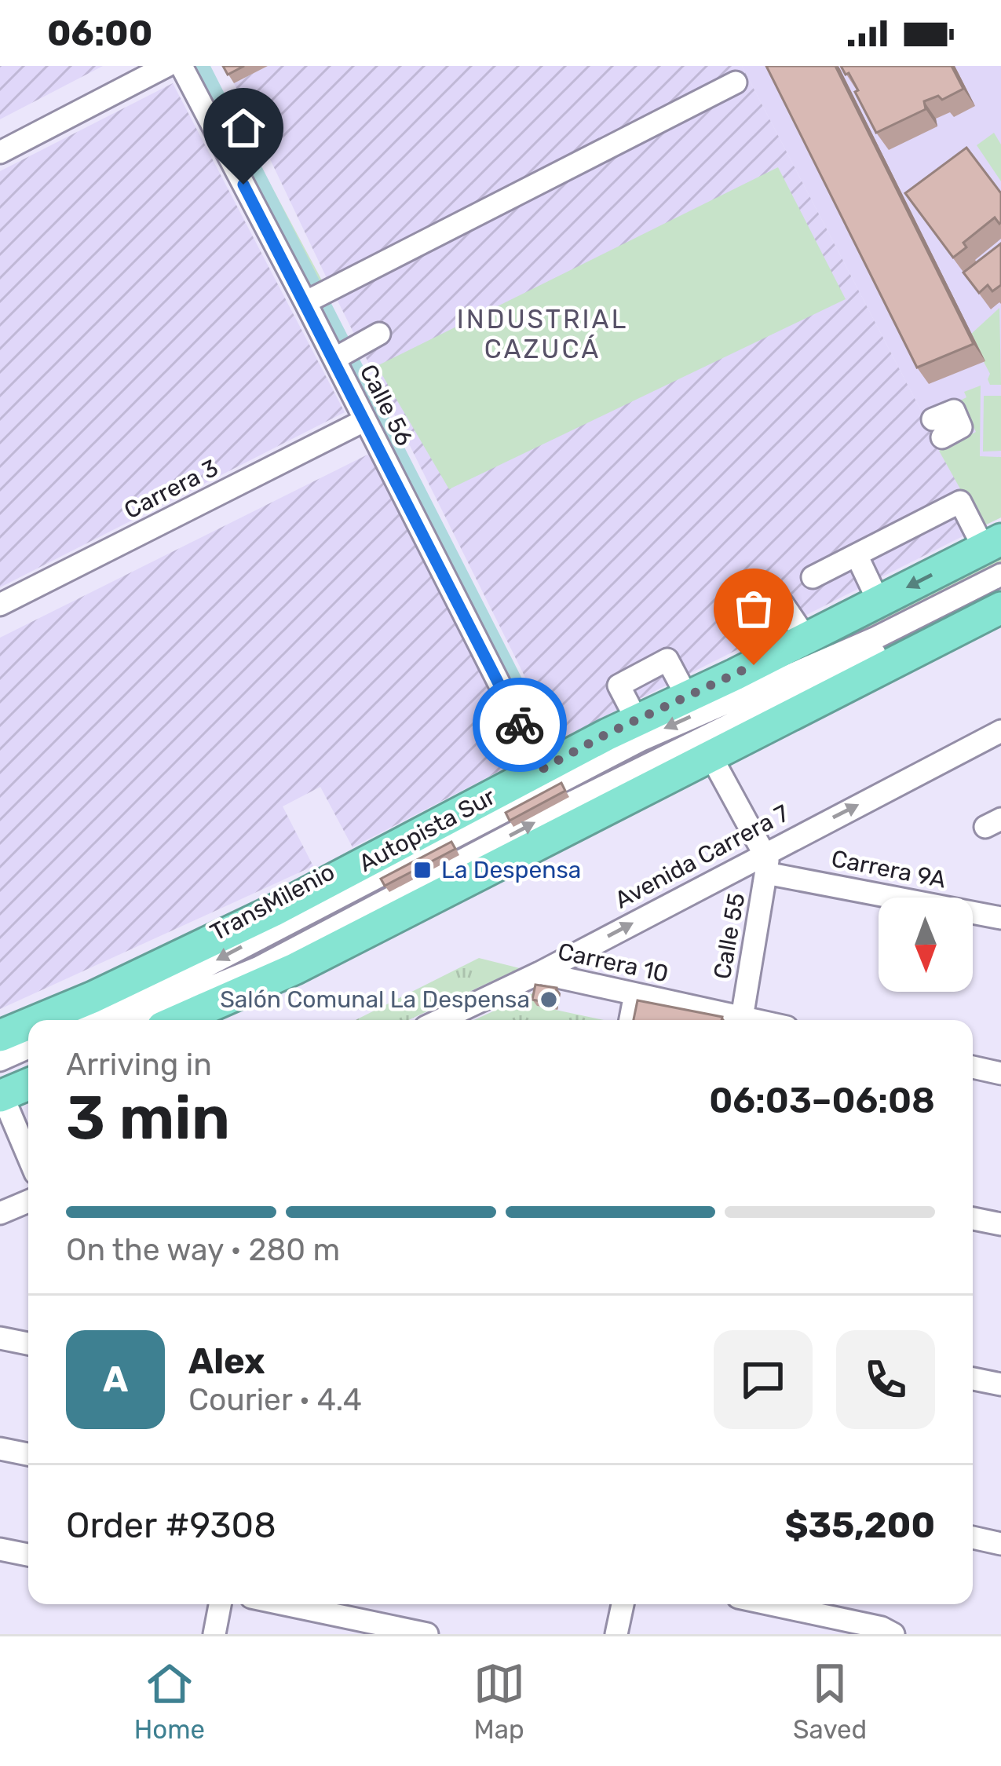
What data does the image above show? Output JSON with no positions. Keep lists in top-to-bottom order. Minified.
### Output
{"streets":{"highway":["Autopista Sur"],"street":["Calle 56","Carrera 3","Avenida Carrera 7","Carrera 9A","TransMilenio","Calle 55","Carrera 10"]},"crossings":[["Calle 56","Carrera 3"],["Calle 56","Autopista Sur"],["Avenida Carrera 7","Carrera 9A"],["Avenida Carrera 7","Calle 55"],["Avenida Carrera 7","Carrera 10"],["Carrera 9A","Calle 55"]],"one_way":["Avenida Carrera 7"],"districts":["INDUSTRIAL CAZUCÁ"],"places":{"transit":["La Despensa"],"other":["Salón Comunal La Despensa"]},"north":"bottom","page":{"status":"06:00","heading":["3 min","Arriving in","06:03–06:08"],"panel":["Alex","Courier · 4.4","Order #9308","$35,200"],"bar":"On the way · 280 m","round":"A","tabs":["Home","Map","Saved"]}}
